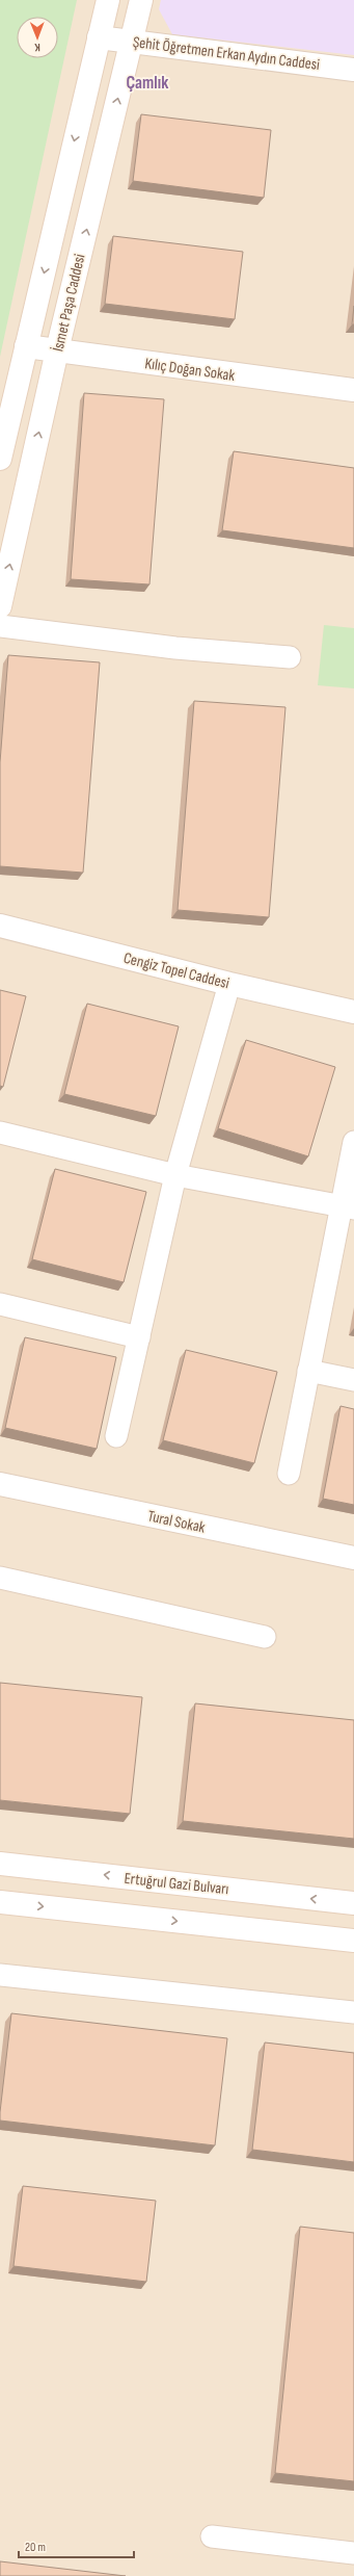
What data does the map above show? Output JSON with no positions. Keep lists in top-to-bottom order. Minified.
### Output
{"streets":{"main road":["Şehit Öğretmen Erkan Aydın Caddesi","İsmet Paşa Caddesi","Kılıç Doğan Sokak","Cengiz Topel Caddesi","Tural Sokak","Ertuğrul Gazi Bulvarı"]},"crossings":[["Şehit Öğretmen Erkan Aydın Caddesi","İsmet Paşa Caddesi"],["İsmet Paşa Caddesi","Kılıç Doğan Sokak"]],"districts":["Çamlık"],"scale_bar":"20 m","north":"bottom"}
